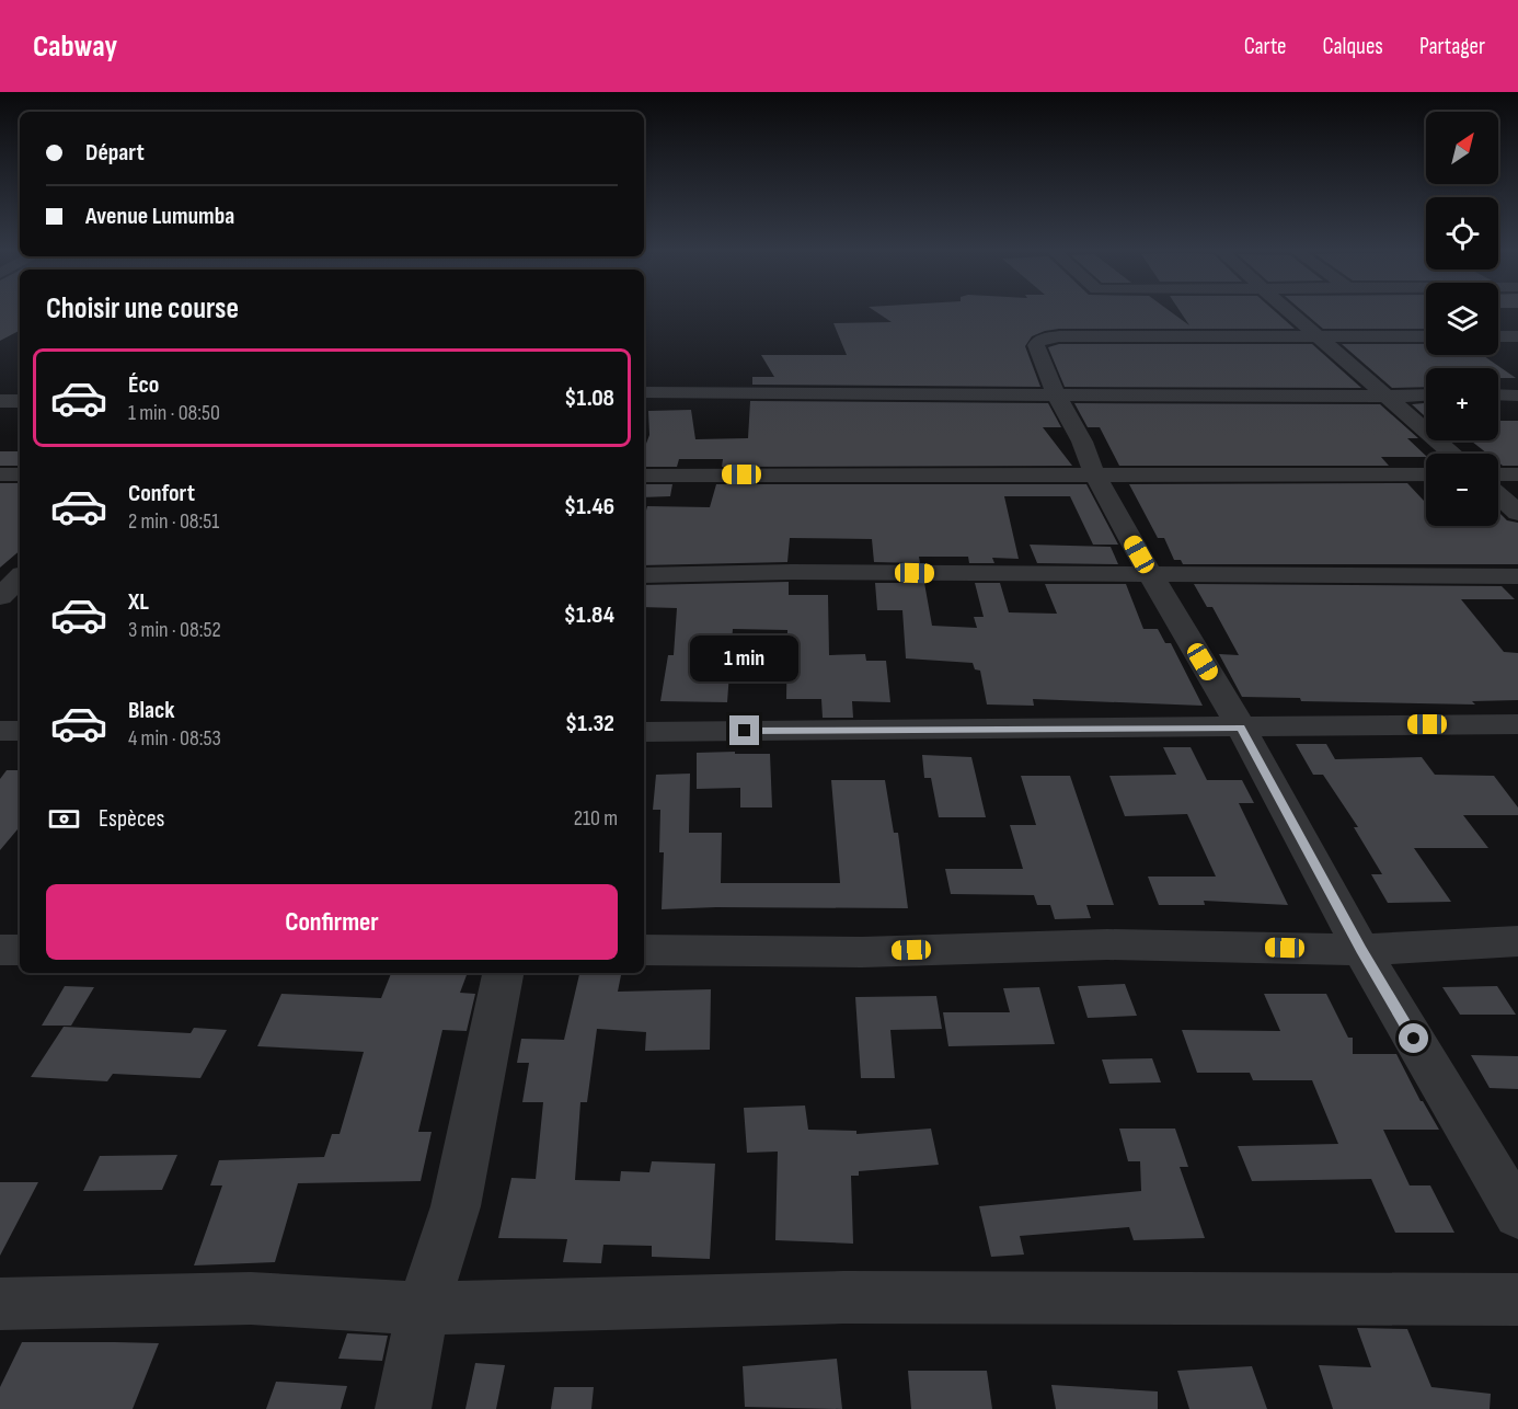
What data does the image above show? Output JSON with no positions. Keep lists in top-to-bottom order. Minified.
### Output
{"north":"top right","page":{"header":"Cabway","nav":["Carte","Calques","Partager"],"map_buttons":["+","−"],"banner":["Départ","Avenue Lumumba"],"heading":"Choisir une course","list":[{"name":"Éco","note":"1 min · 08:50","value":"$1.08"},{"name":"Confort","note":"2 min · 08:51","value":"$1.46"},{"name":"XL","note":"3 min · 08:52","value":"$1.84"},{"name":"Black","note":"4 min · 08:53","value":"$1.32"}],"bubble":"1 min","pay":["Espèces","210 m"],"buttons":"Confirmer"}}
